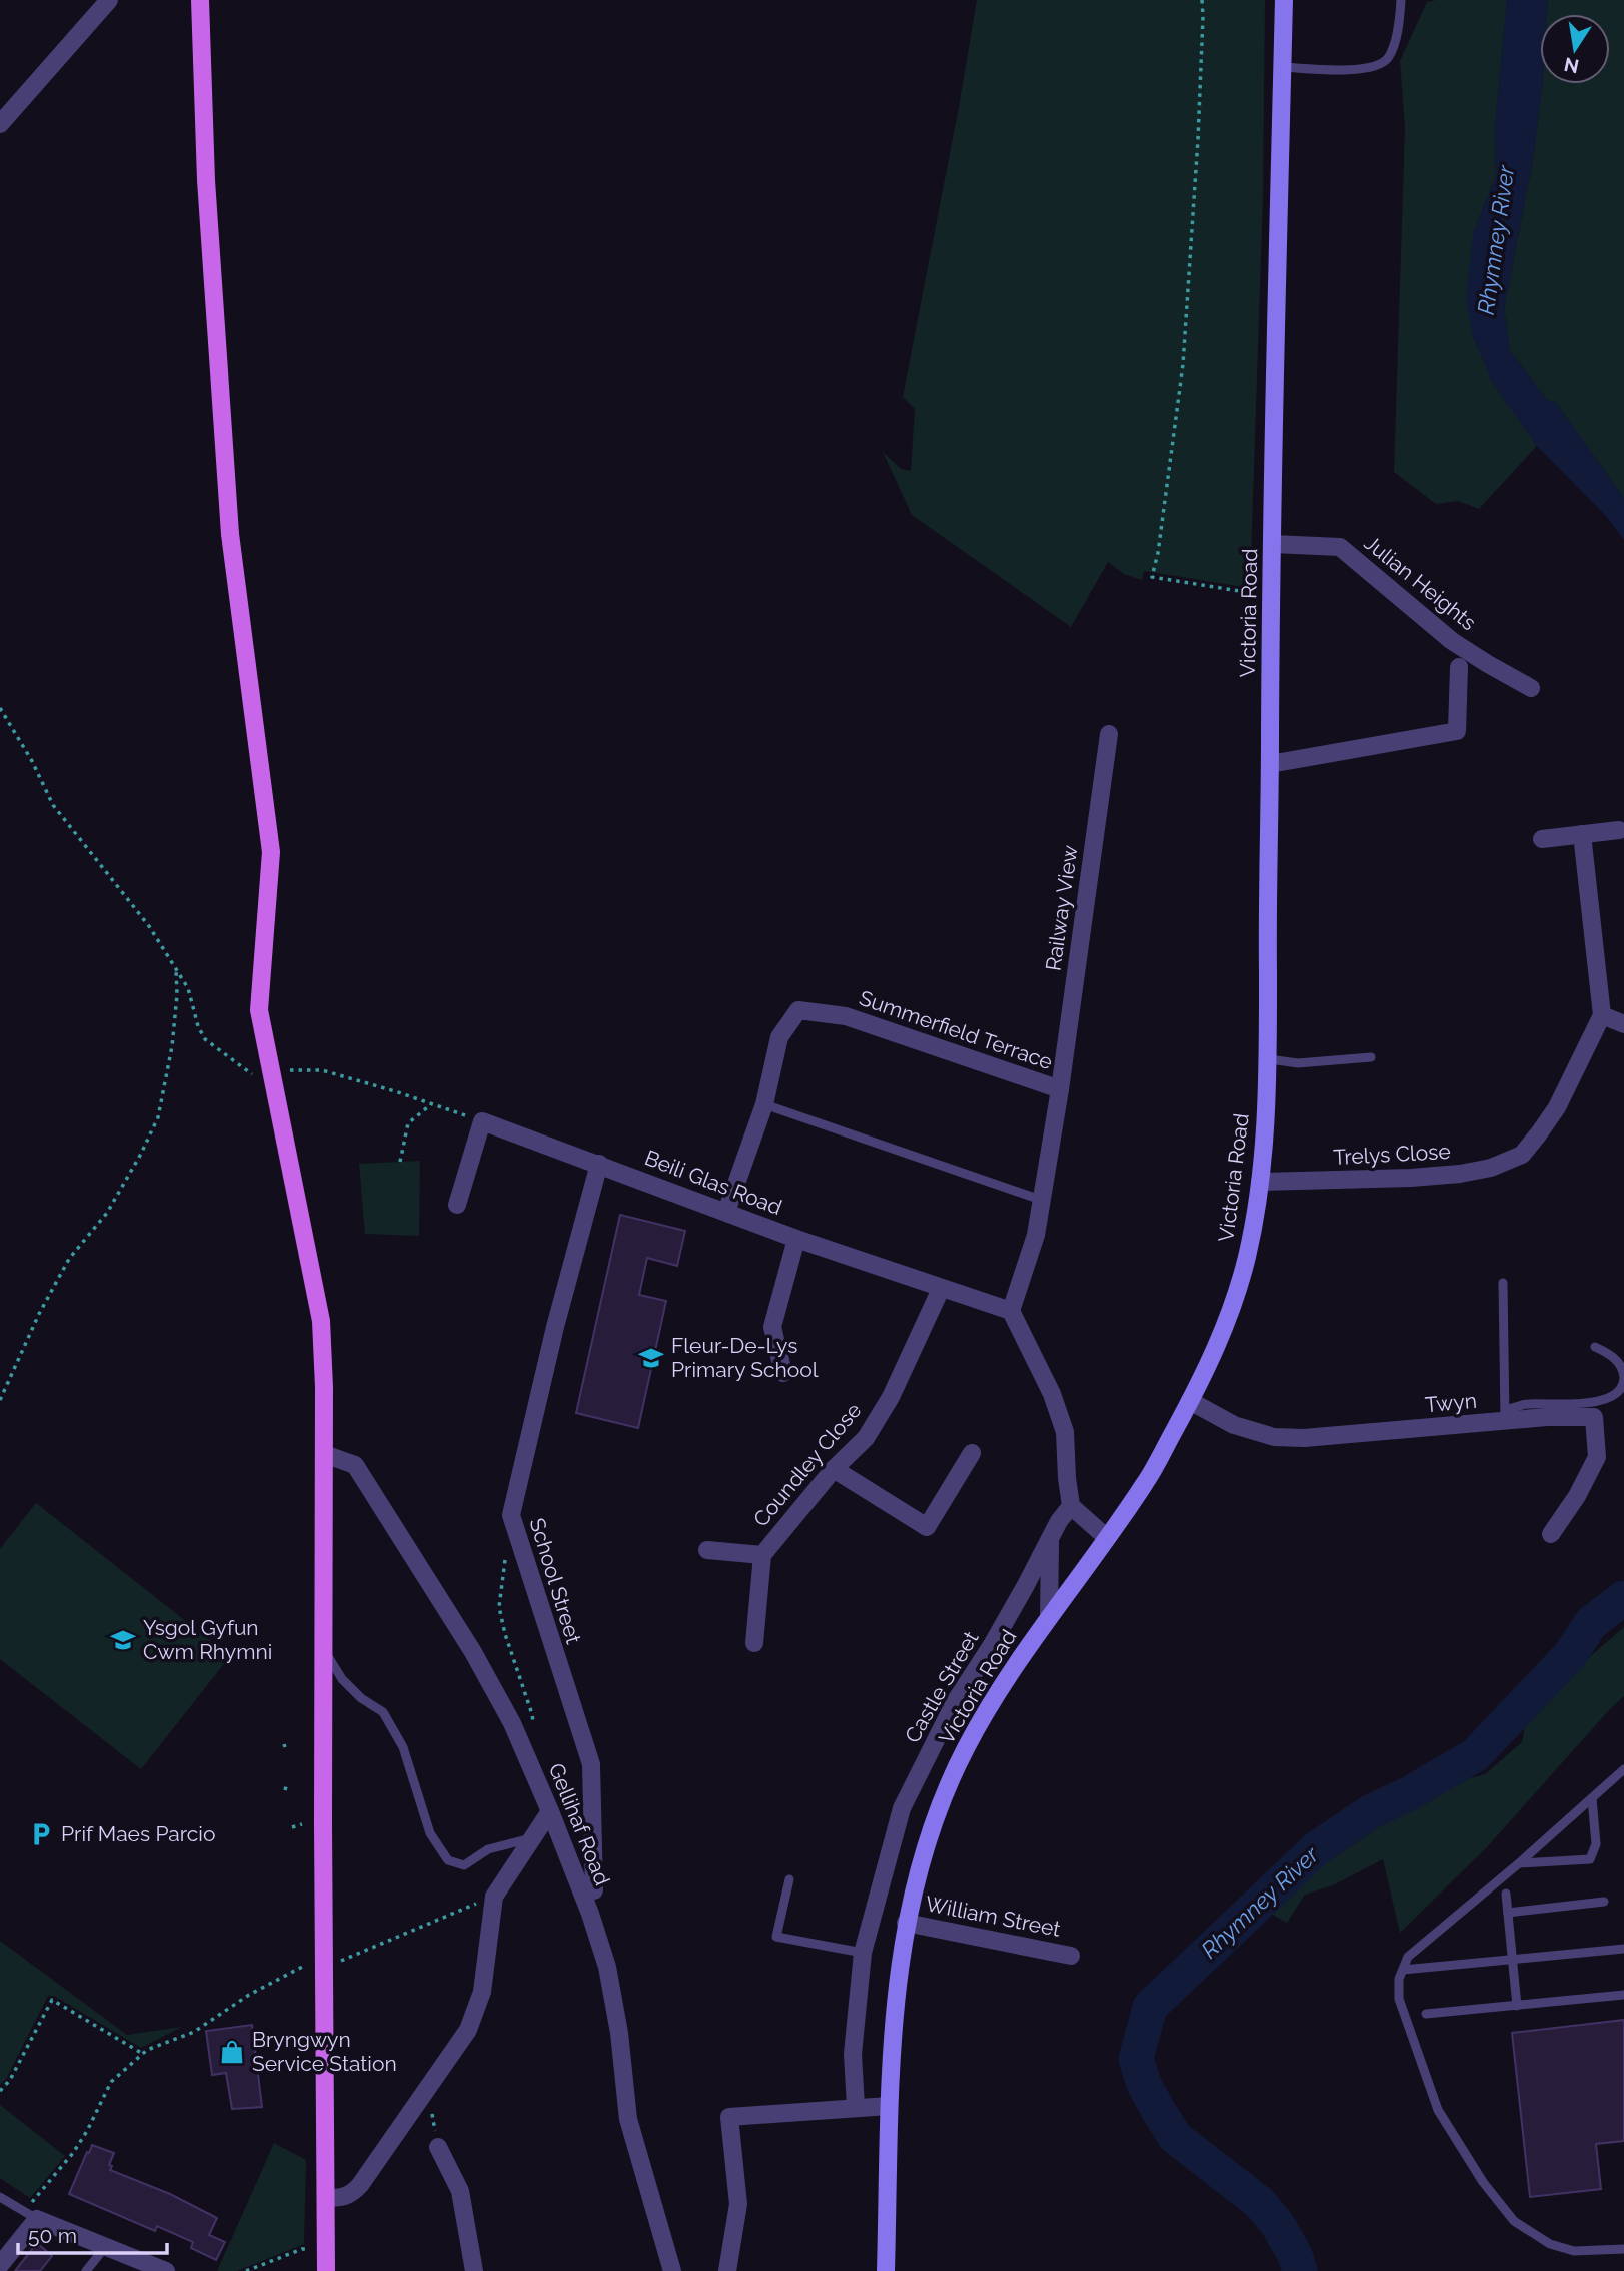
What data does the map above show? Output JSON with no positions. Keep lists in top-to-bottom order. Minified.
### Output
{"streets":{"main road":["Victoria Road"],"street":["Julian Heights","Railway View","Summerfield Terrace","Trelys Close","Beili Glas Road","Twyn","Coundley Close","School Street","Castle Street","Gellihaf Road","William Street"]},"crossings":[["Julian Heights","Victoria Road"],["Victoria Road","Trelys Close"],["Victoria Road","Twyn"],["Victoria Road","William Street"],["Railway View","Summerfield Terrace"],["Railway View","Beili Glas Road"],["Summerfield Terrace","Beili Glas Road"],["Beili Glas Road","Coundley Close"],["Beili Glas Road","School Street"]],"water":["Rhymney River"],"places":{"school or university":["Fleur-De-Lys Primary School","Ysgol Gyfun Cwm Rhymni"],"parking":["Prif Maes Parcio"],"shop":["Bryngwyn Service Station"]},"scale_bar":"50 m","north":"bottom"}
